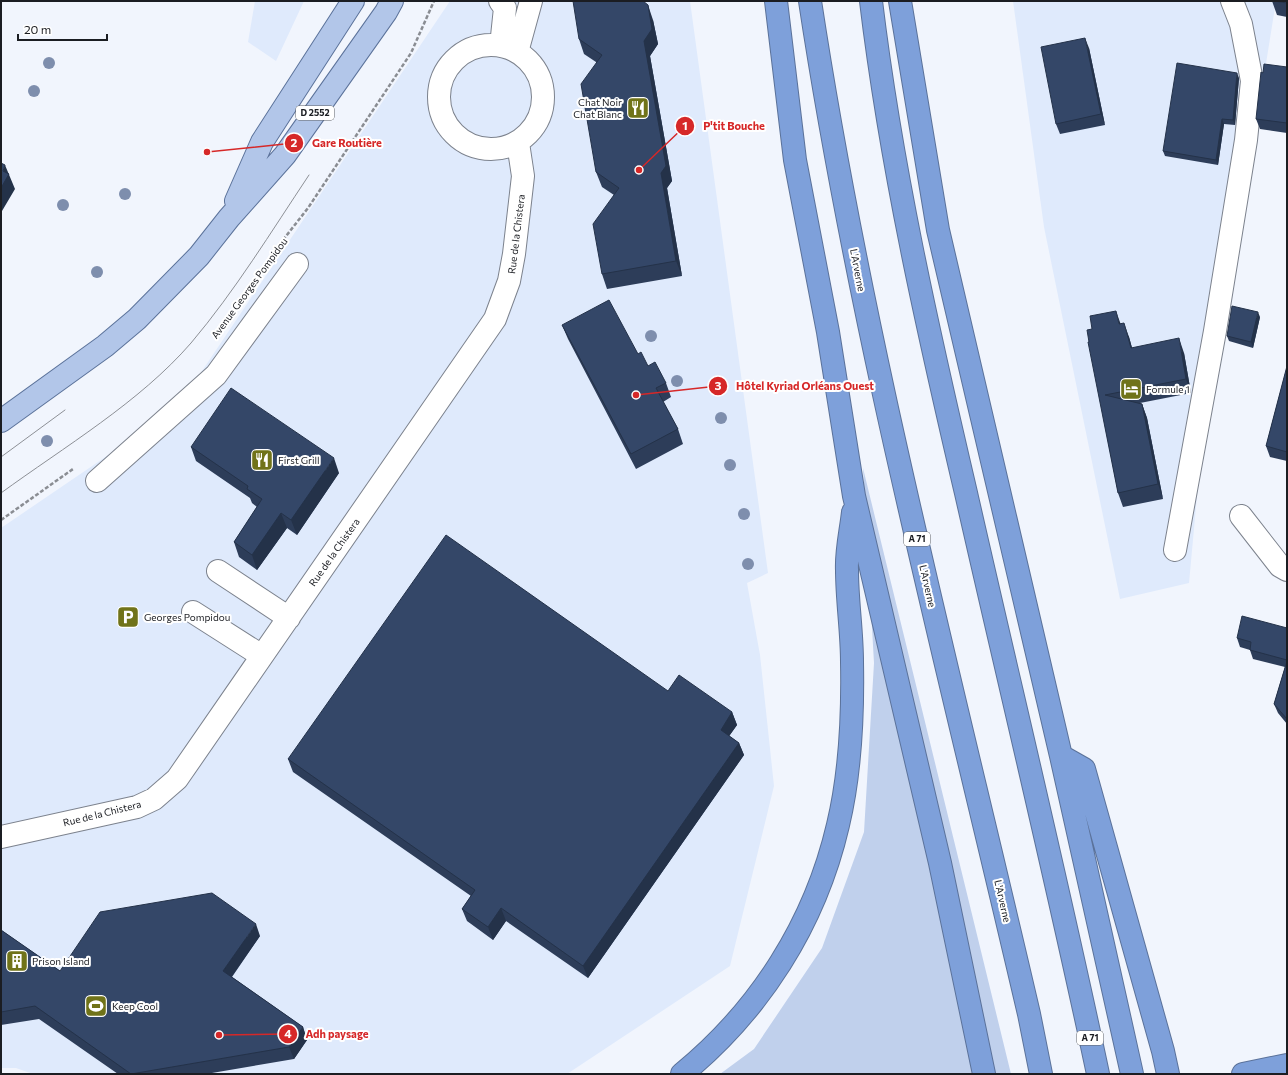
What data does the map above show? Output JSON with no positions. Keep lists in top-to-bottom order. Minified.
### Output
{"streets":{"highway":["L'Arverne","A 71"],"main road":["D 2552"],"street":["Rue de la Chistera"],"path":["Avenue Georges Pompidou"]},"places":{"restaurant":["Chat Noir Chat Blanc","First Grill"],"other":["Gare Routière","P'tit Bouche","Hôtel Kyriad Orléans Ouest","Adh paysage"],"hotel":["Formule 1"],"parking":["Georges Pompidou"],"building":["Prison Island"],"sports":["Keep Cool"]},"scale_bar":"20 m"}
